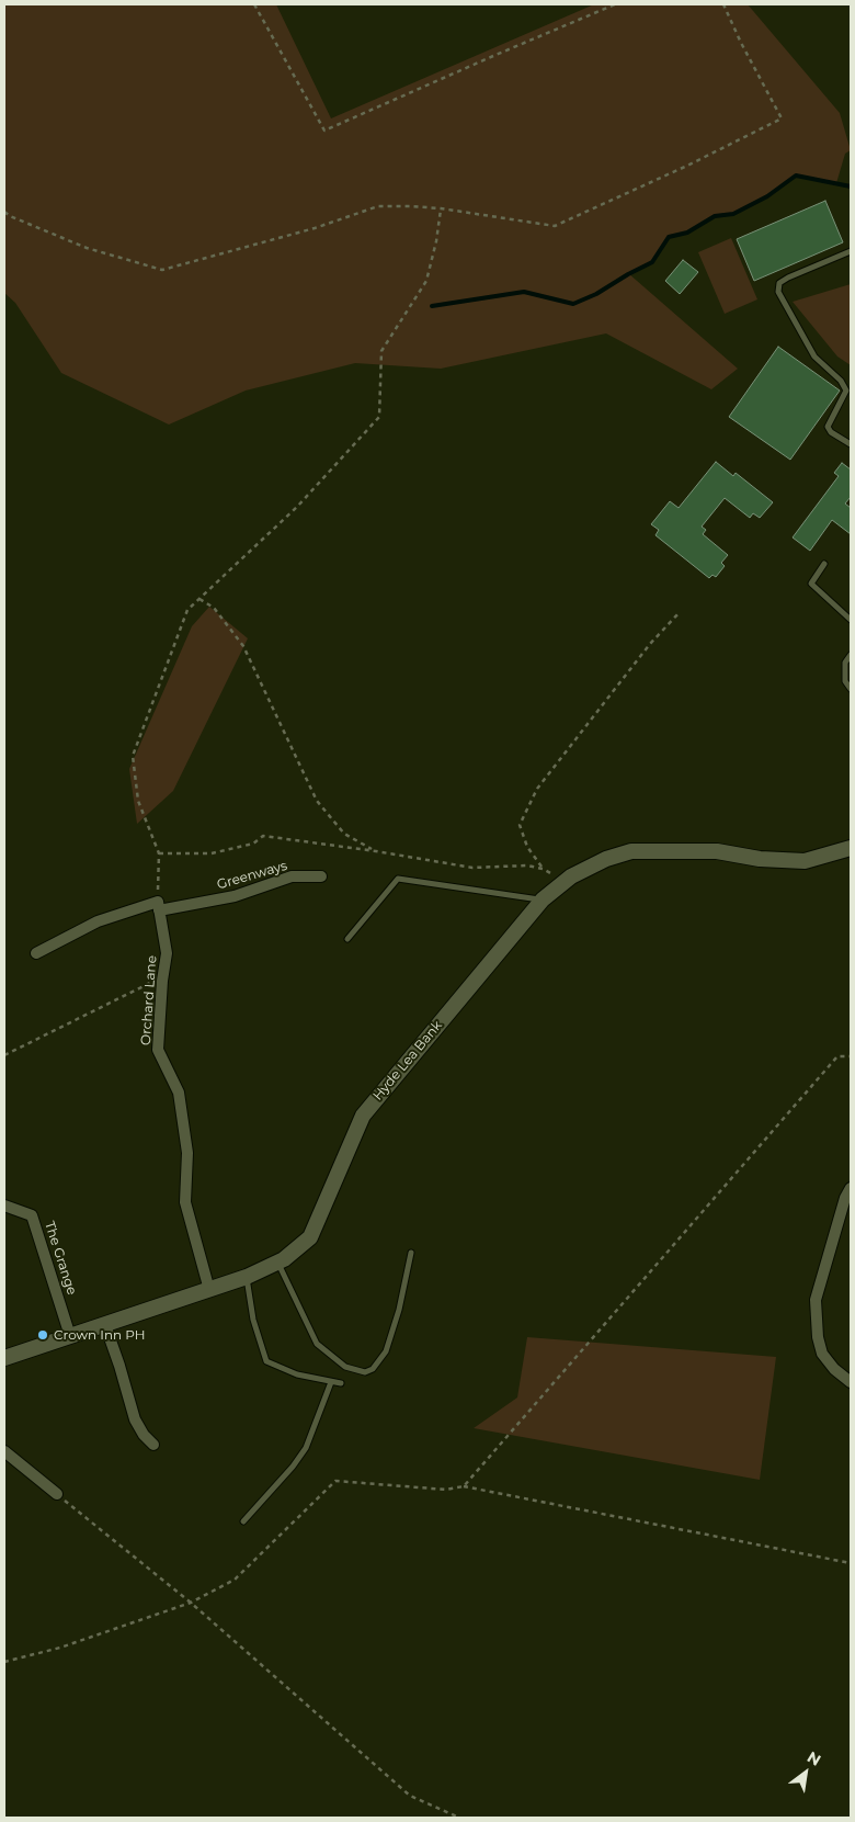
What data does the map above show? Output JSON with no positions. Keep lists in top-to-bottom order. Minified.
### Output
{"streets":{"street":["Greenways","Orchard Lane","Hyde Lea Bank","The Grange"]},"crossings":[["Greenways","Orchard Lane"],["Orchard Lane","Hyde Lea Bank"],["Hyde Lea Bank","The Grange"]],"places":["Crown Inn PH"],"north":"top right"}
